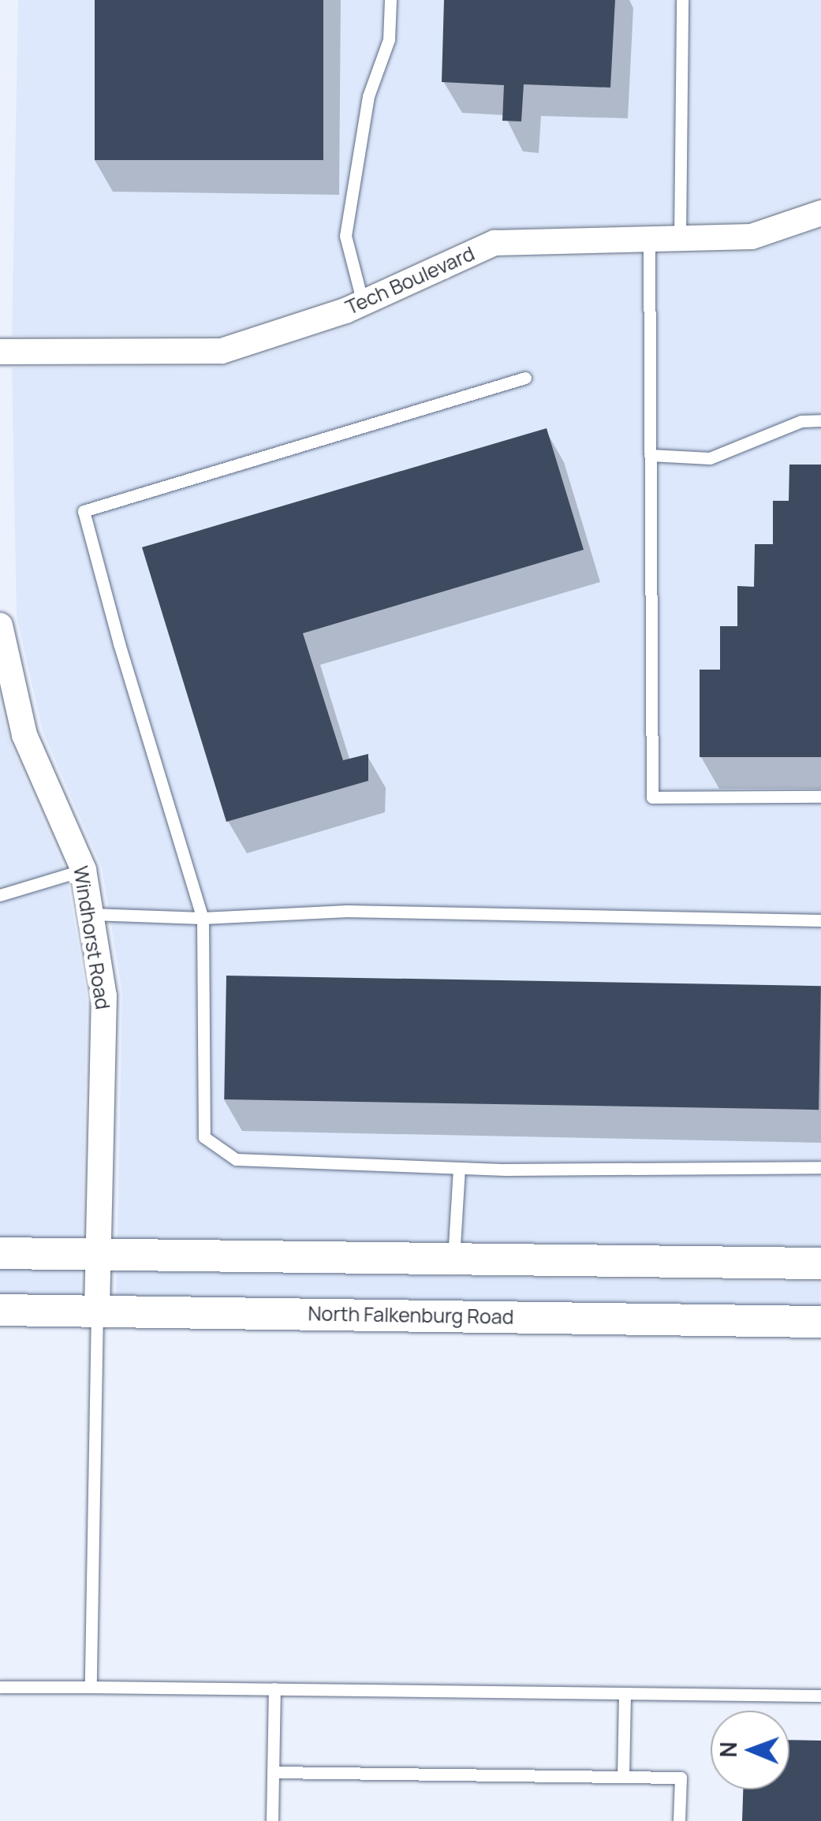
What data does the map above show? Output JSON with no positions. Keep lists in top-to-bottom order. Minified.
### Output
{"streets":{"street":["Tech Boulevard","Windhorst Road","North Falkenburg Road"]},"crossings":[["Windhorst Road","North Falkenburg Road"]],"north":"left"}
